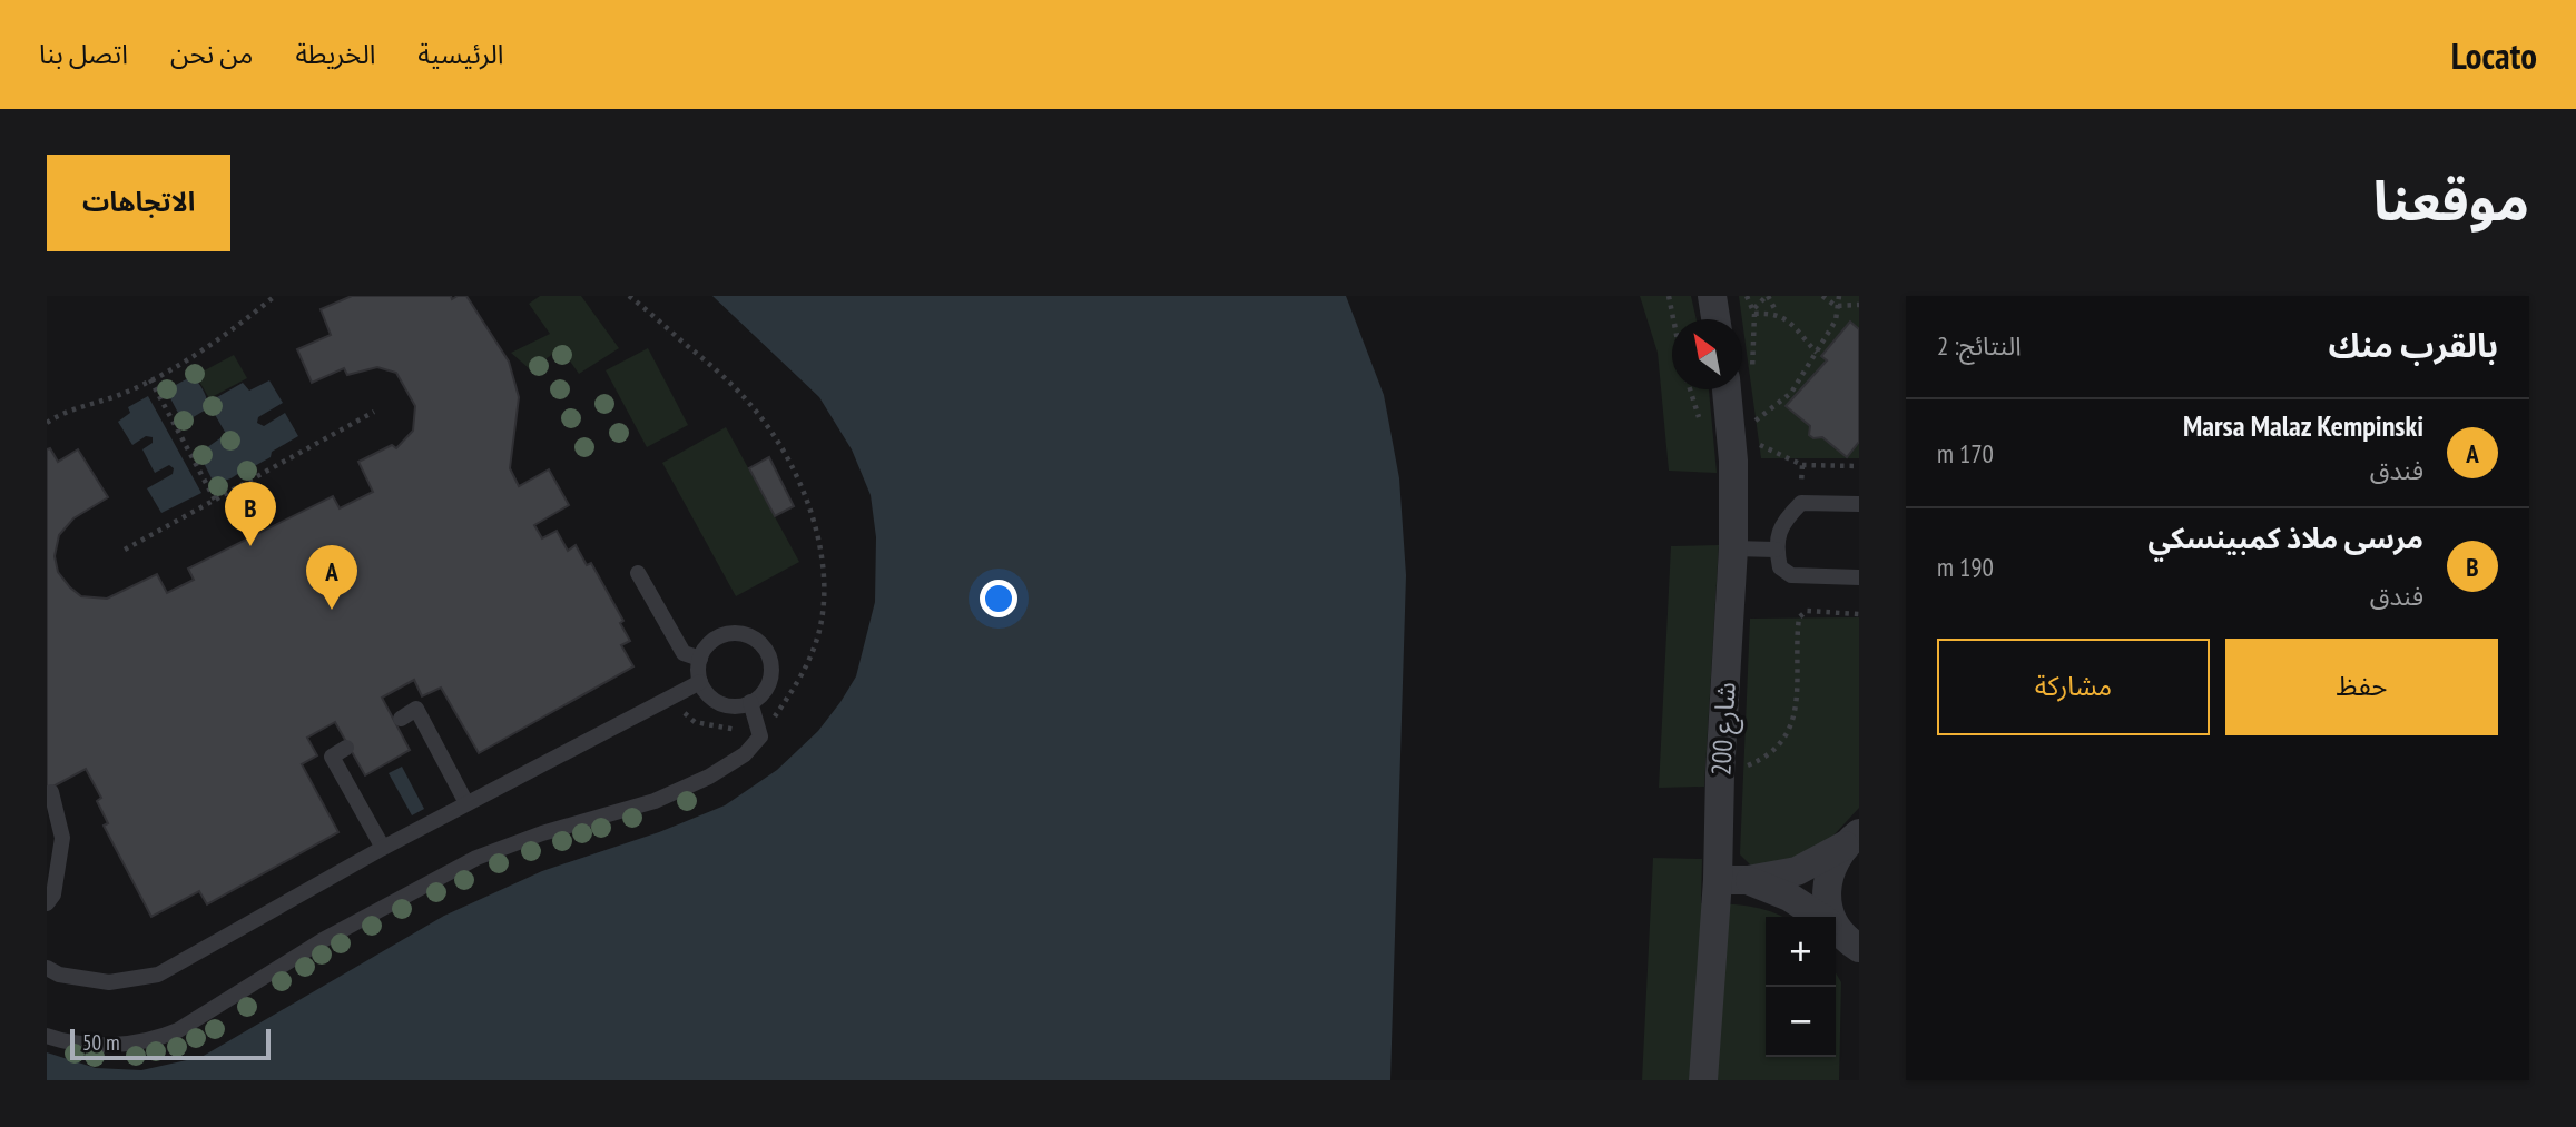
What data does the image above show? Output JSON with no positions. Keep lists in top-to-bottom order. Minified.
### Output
{"streets":{"street":["شارع 200"]},"scale_bar":"50 m","north":"top left","page":{"header":"Locato","nav":["الرئيسية","الخريطة","من نحن","اتصل بنا"],"title":"موقعنا","buttons":["الاتجاهات",["حفظ","مشاركة"]],"heading":["بالقرب منك","النتائج: 2"],"list":[{"mark":"A","name":"Marsa Malaz Kempinski","note":"فندق","value":"170 m"},{"mark":"B","name":"مرسى ملاذ كمبينسكي","note":"فندق","value":"190 m"}],"pins":["B","A"],"map_buttons":["+","−"],"scale":"50 m"}}
